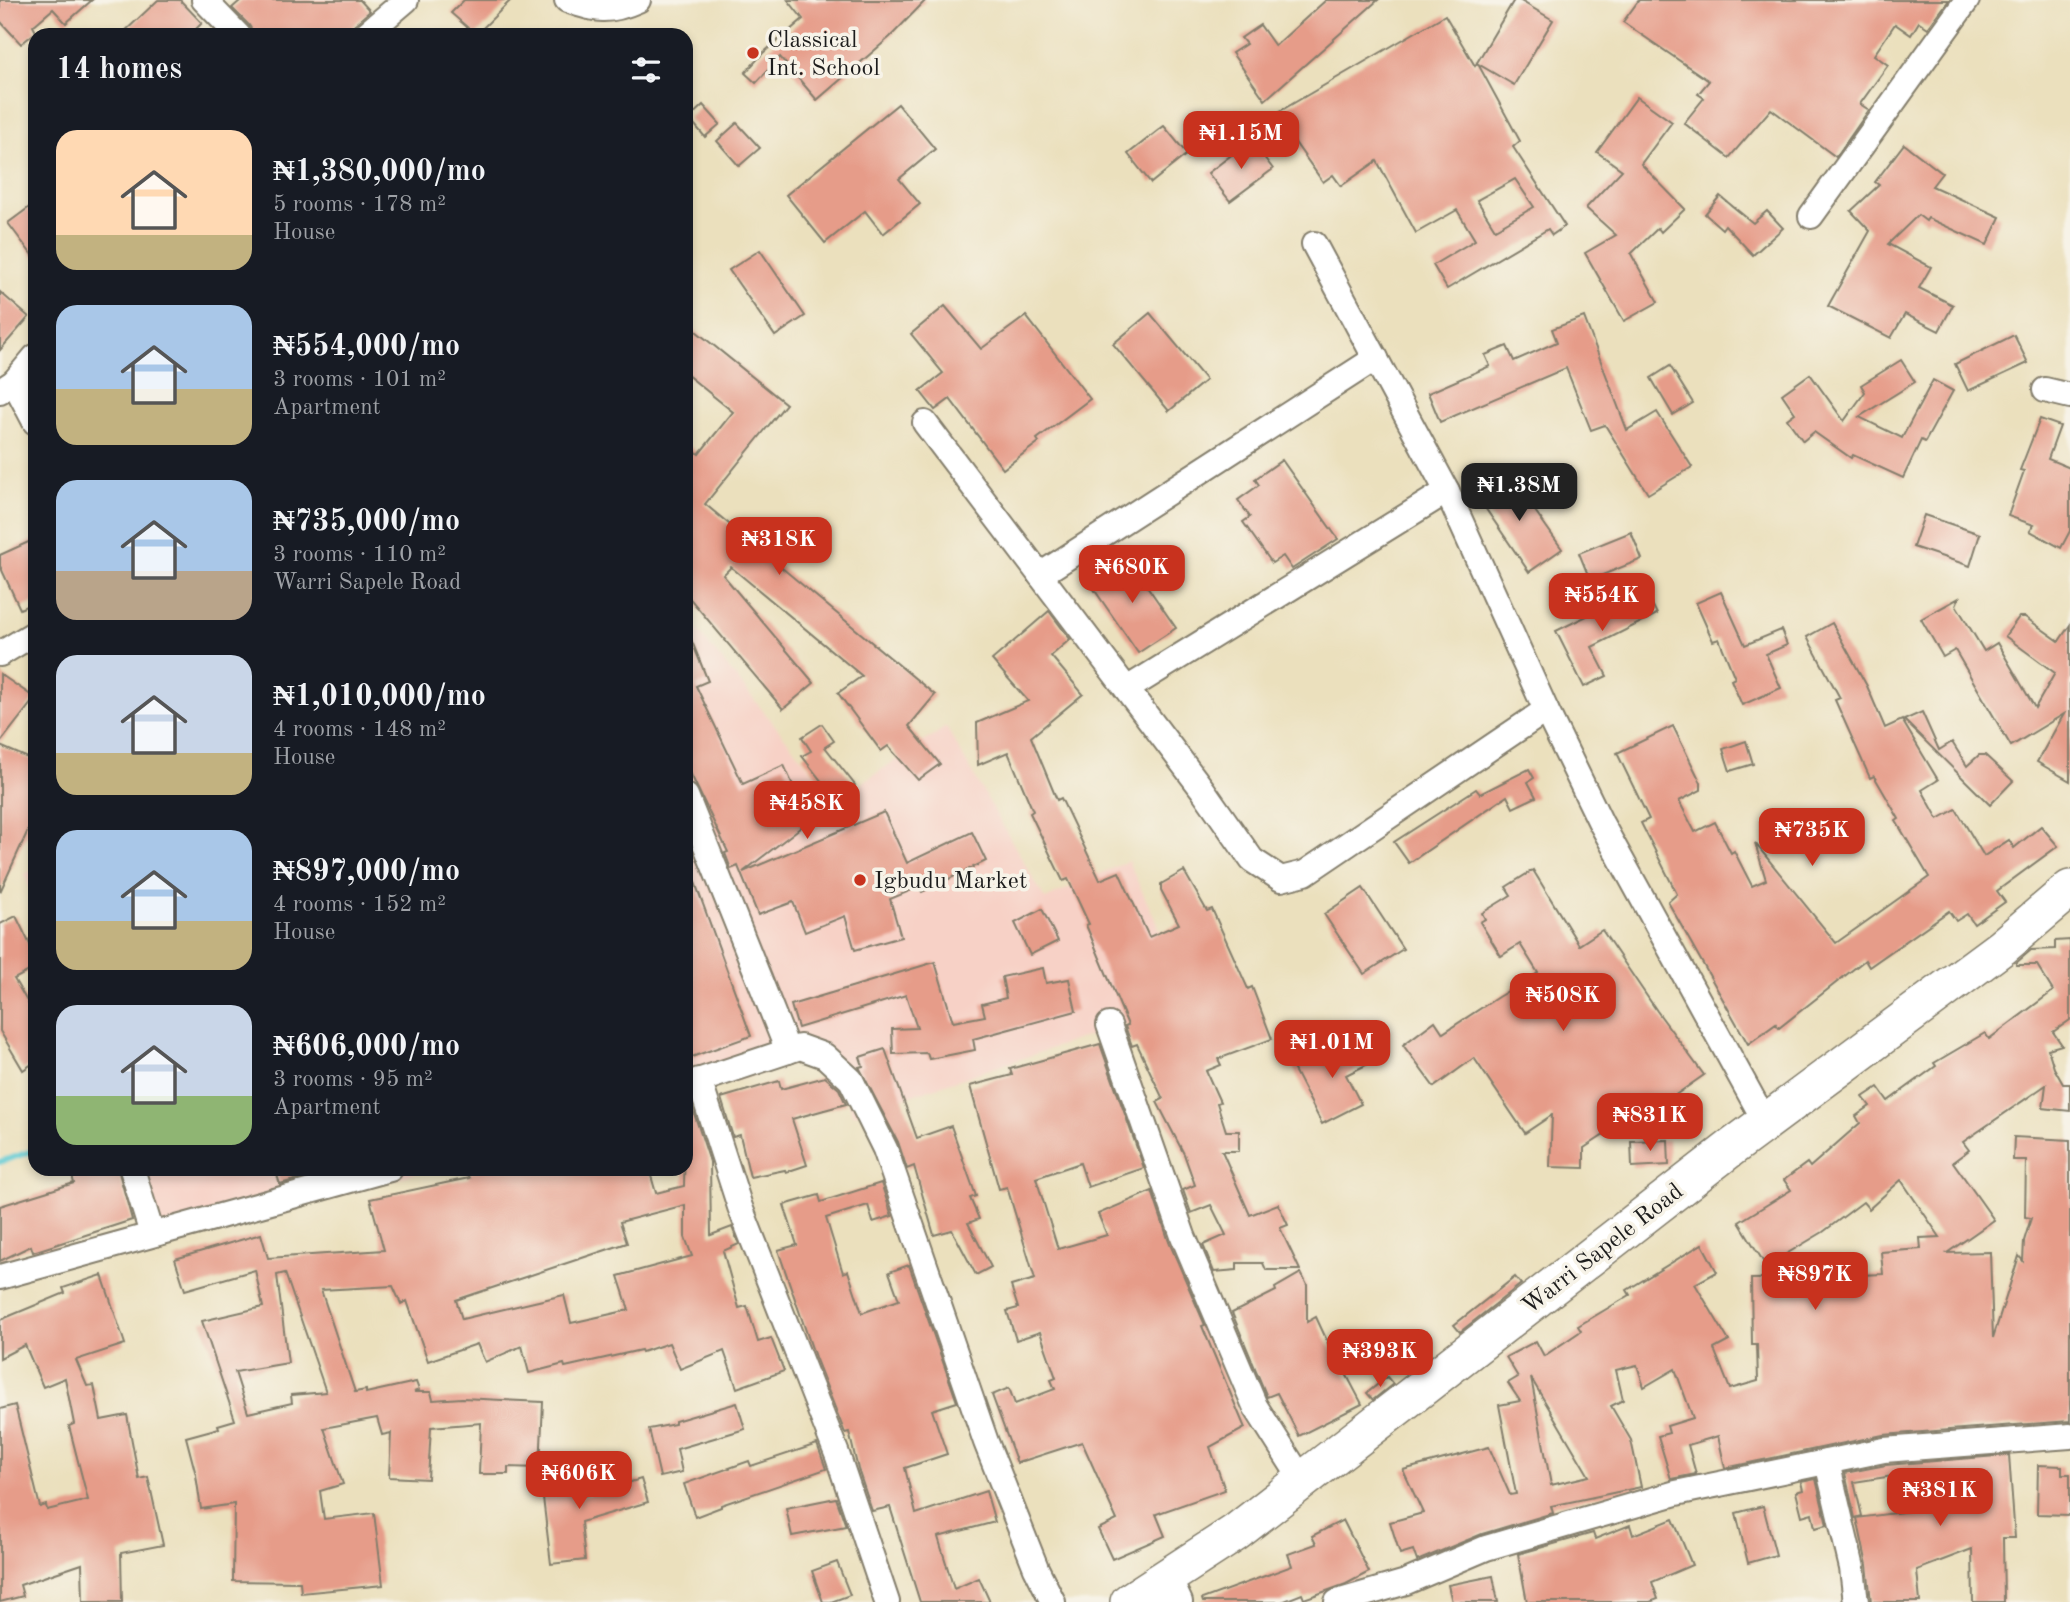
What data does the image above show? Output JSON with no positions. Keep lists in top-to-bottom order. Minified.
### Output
{"streets":{"highway":["Warri Sapele Road"]},"places":["Classical Int. School","Igbudu Market"],"page":{"heading":"14 homes","price":["₦1.15M","₦1.38M","₦318K","₦680K","₦554K","₦458K","₦735K","₦508K","₦1.01M","₦831K","₦897K","₦393K","₦606K","₦381K"],"list":[{"name":"₦1,380,000/mo","note":"5 rooms · 178 m² · House"},{"name":"₦554,000/mo","note":"3 rooms · 101 m² · Apartment"},{"name":"₦735,000/mo","note":"3 rooms · 110 m² · Warri Sapele Road"},{"name":"₦1,010,000/mo","note":"4 rooms · 148 m² · House"},{"name":"₦897,000/mo","note":"4 rooms · 152 m² · House"},{"name":"₦606,000/mo","note":"3 rooms · 95 m² · Apartment"}]}}
